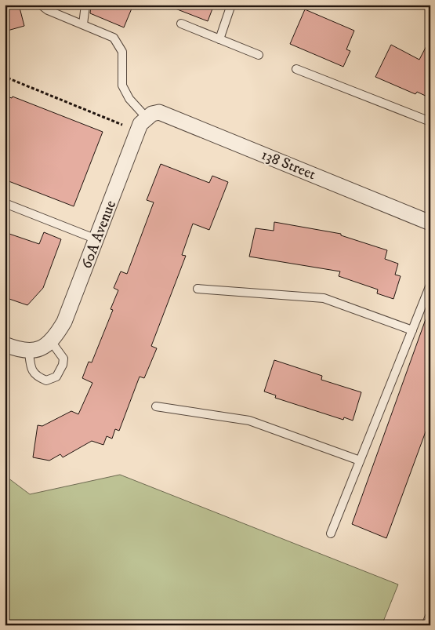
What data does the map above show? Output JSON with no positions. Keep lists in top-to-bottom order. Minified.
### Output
{"streets":{"street":["138 Street","60A Avenue"]},"crossings":[["138 Street","60A Avenue"]]}
